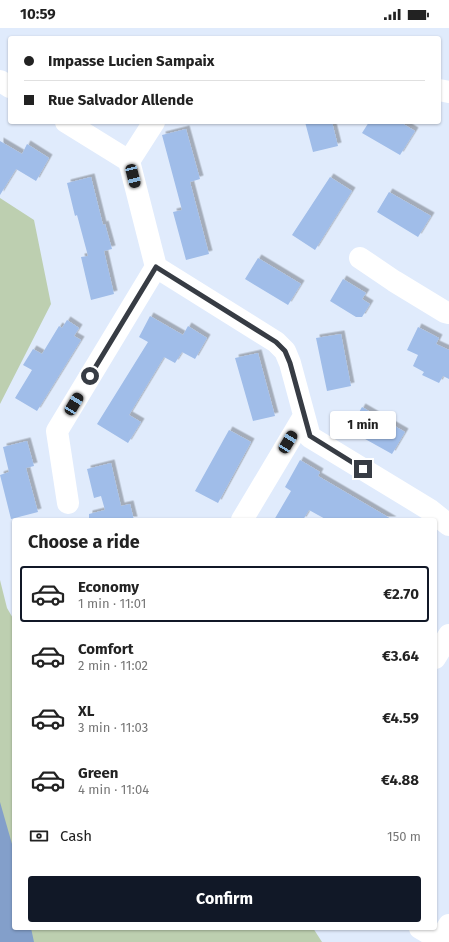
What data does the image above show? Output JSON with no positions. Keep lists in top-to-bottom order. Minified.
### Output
{"page":{"status":"10:59","banner":["Impasse Lucien Sampaix","Rue Salvador Allende"],"bubble":"1 min","heading":"Choose a ride","list":[{"name":"Economy","note":"1 min · 11:01","value":"€2.70"},{"name":"Comfort","note":"2 min · 11:02","value":"€3.64"},{"name":"XL","note":"3 min · 11:03","value":"€4.59"},{"name":"Green","note":"4 min · 11:04","value":"€4.88"}],"pay":["Cash","150 m"],"buttons":"Confirm"}}
